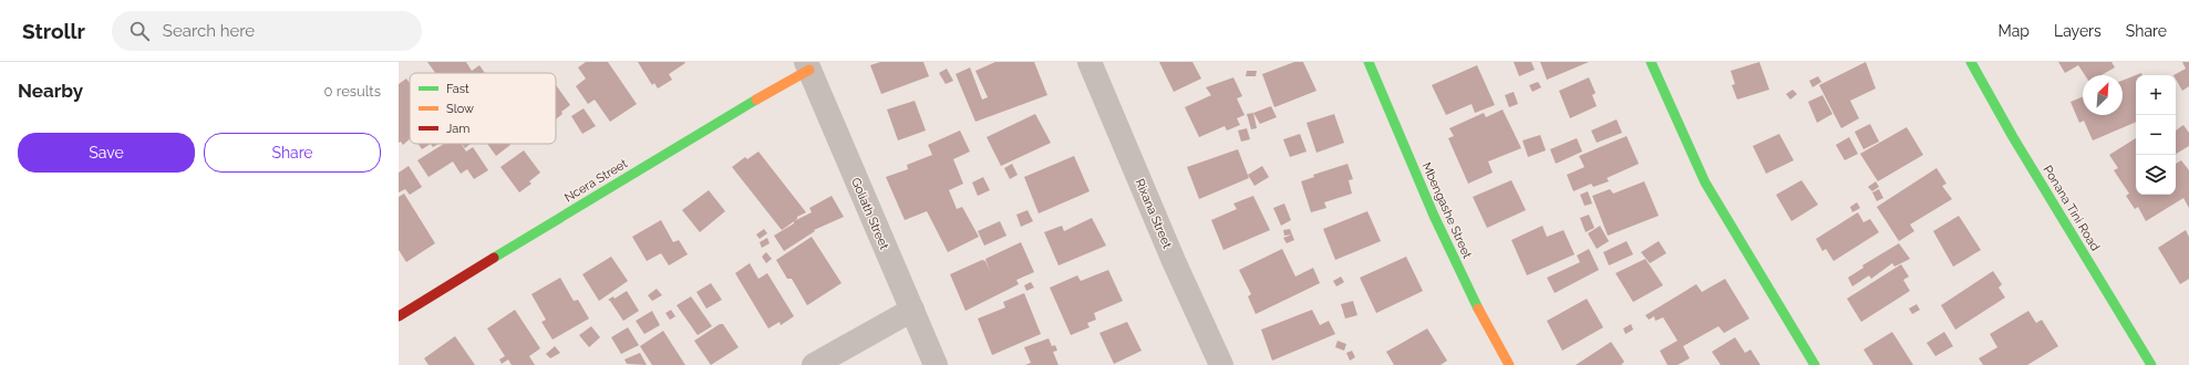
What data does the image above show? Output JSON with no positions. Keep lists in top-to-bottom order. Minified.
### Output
{"streets":{"street":["Ncera Street","Ponana Tini Road","Mbengashe Street","Goliath Street","Rixana Street"]},"crossings":[["Ncera Street","Goliath Street"]],"legend":["Fast","Slow","Jam"],"north":"top right","page":{"header":"Strollr","search":"Search here","nav":["Map","Layers","Share"],"heading":["Nearby","0 results"],"map_buttons":["+","−"],"buttons":["Save","Share"]}}
